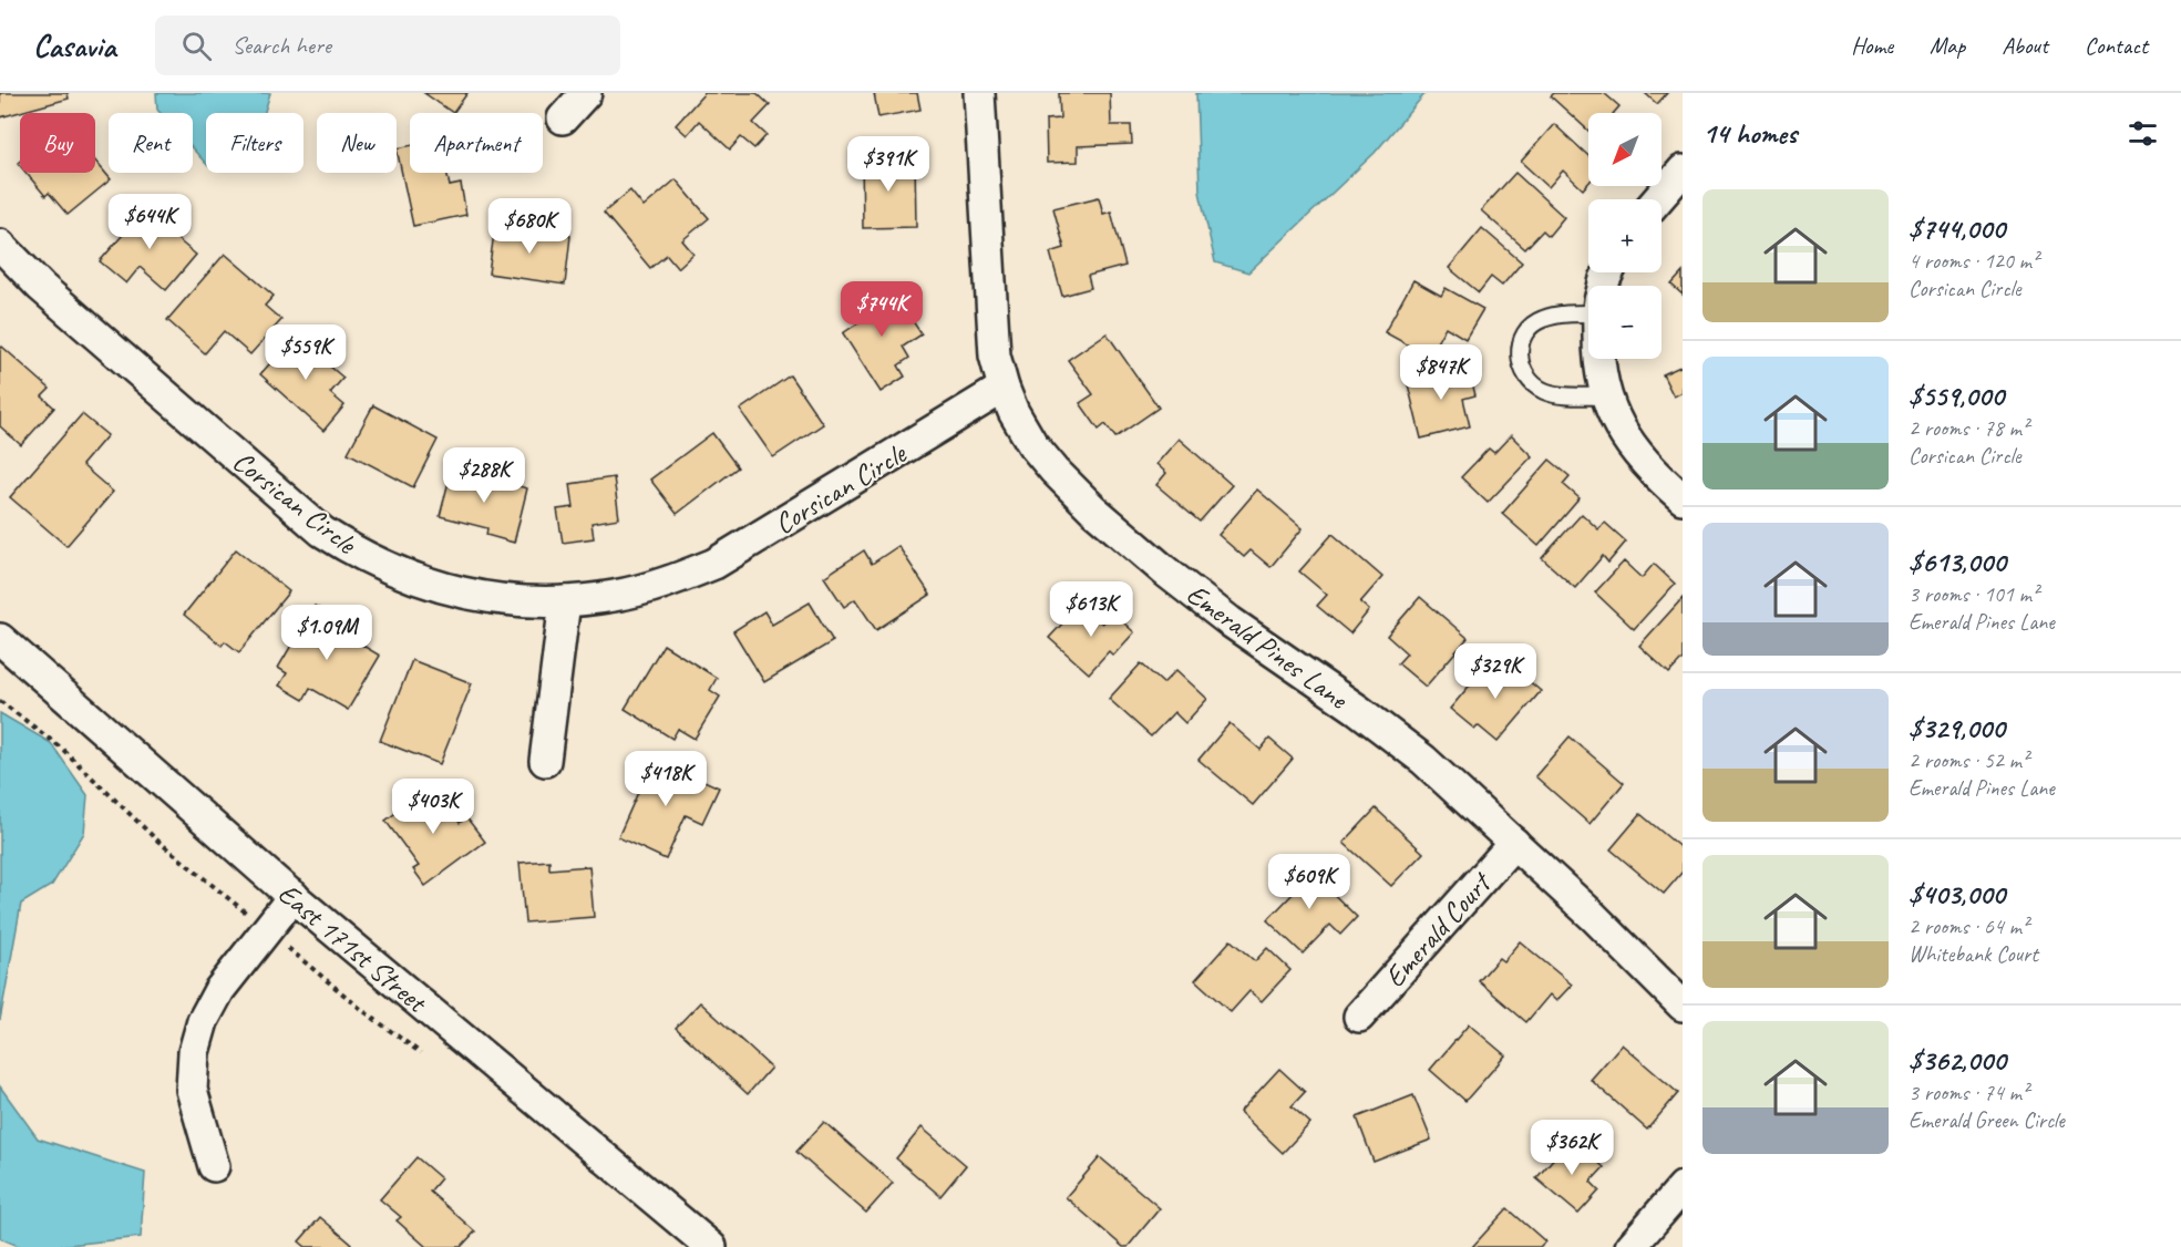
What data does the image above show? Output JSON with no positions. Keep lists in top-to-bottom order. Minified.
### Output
{"streets":{"street":["Corsican Circle","Emerald Pines Lane","Emerald Court","East 171st Street"]},"crossings":[["Corsican Circle","Emerald Pines Lane"],["Emerald Pines Lane","Emerald Court"]],"north":"bottom left","page":{"header":"Casavia","search":"Search here","nav":["Home","Map","About","Contact"],"heading":"14 homes","map_buttons":["+","−"],"chip":["Buy","Rent","Filters","New","Apartment"],"price":["$391K","$644K","$680K","$744K","$559K","$847K","$288K","$613K","$1.09M","$329K","$418K","$403K","$609K","$362K"],"list":[{"name":"$744,000","note":"4 rooms · 120 m² · Corsican Circle"},{"name":"$559,000","note":"2 rooms · 78 m² · Corsican Circle"},{"name":"$613,000","note":"3 rooms · 101 m² · Emerald Pines Lane"},{"name":"$329,000","note":"2 rooms · 52 m² · Emerald Pines Lane"},{"name":"$403,000","note":"2 rooms · 64 m² · Whitebank Court"},{"name":"$362,000","note":"3 rooms · 74 m² · Emerald Green Circle"}]}}
